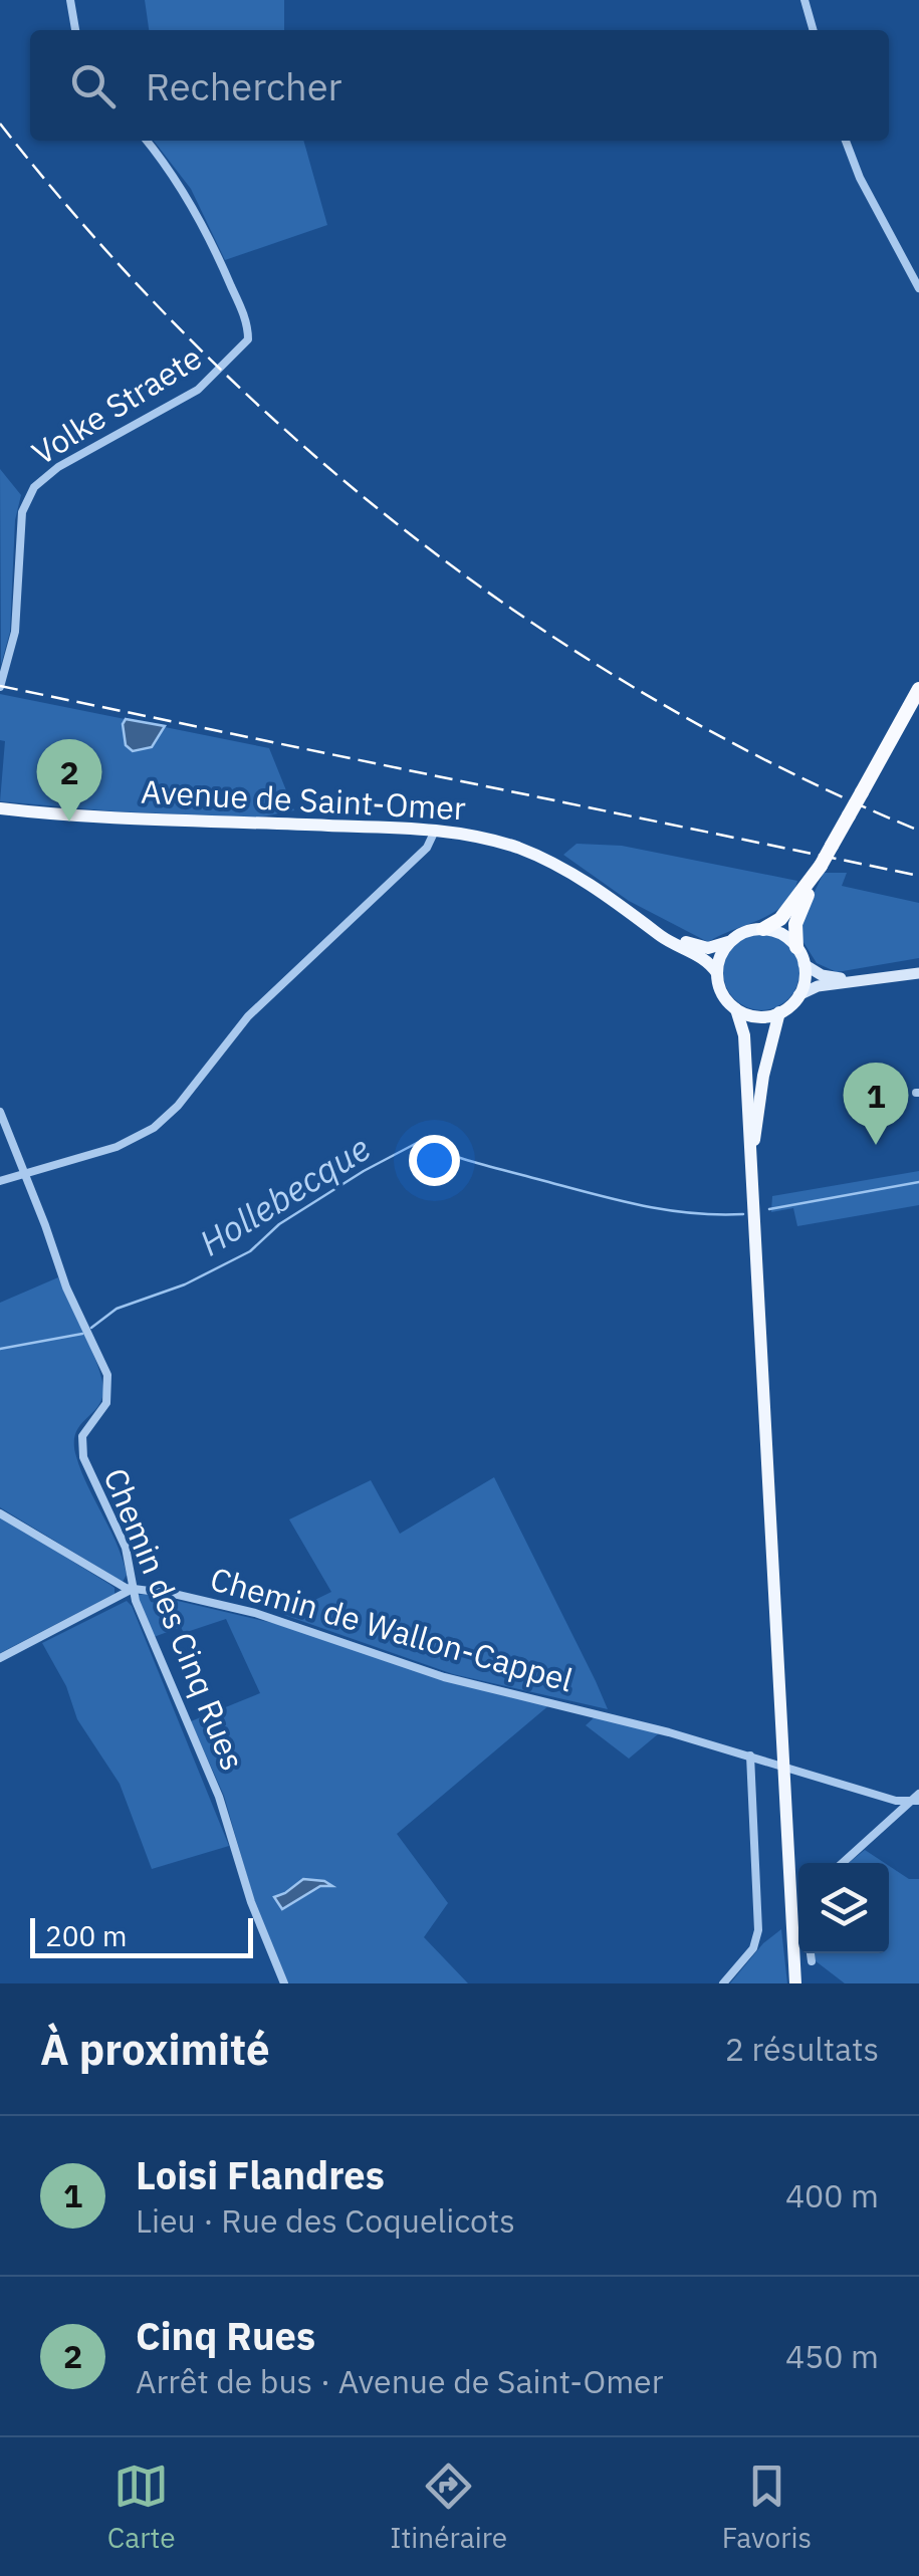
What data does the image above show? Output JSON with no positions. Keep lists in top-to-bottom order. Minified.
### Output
{"streets":{"main road":["Avenue de Saint-Omer"],"street":["Volke Straete","Chemin des Cinq Rues","Chemin de Wallon-Cappel"]},"crossings":[["Chemin des Cinq Rues","Chemin de Wallon-Cappel"]],"water":["Hollebecque"],"scale_bar":"200 m","page":{"search":"Rechercher","pins":["2","1"],"scale":"200 m","heading":["À proximité","2 résultats"],"list":[{"mark":"1","name":"Loisi Flandres","note":"Lieu · Rue des Coquelicots","value":"400 m"},{"mark":"2","name":"Cinq Rues","note":"Arrêt de bus · Avenue de Saint-Omer","value":"450 m"}],"nav":["Carte","Itinéraire","Favoris"]}}
